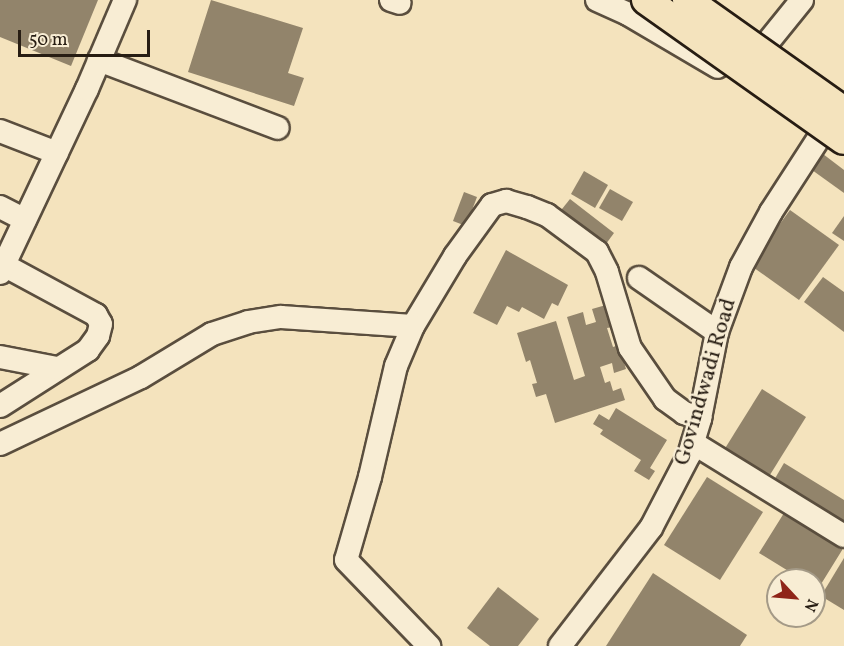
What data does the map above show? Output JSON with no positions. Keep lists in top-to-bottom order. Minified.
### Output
{"streets":{"street":["Govindwadi Road"]},"scale_bar":"50 m","north":"bottom right"}
